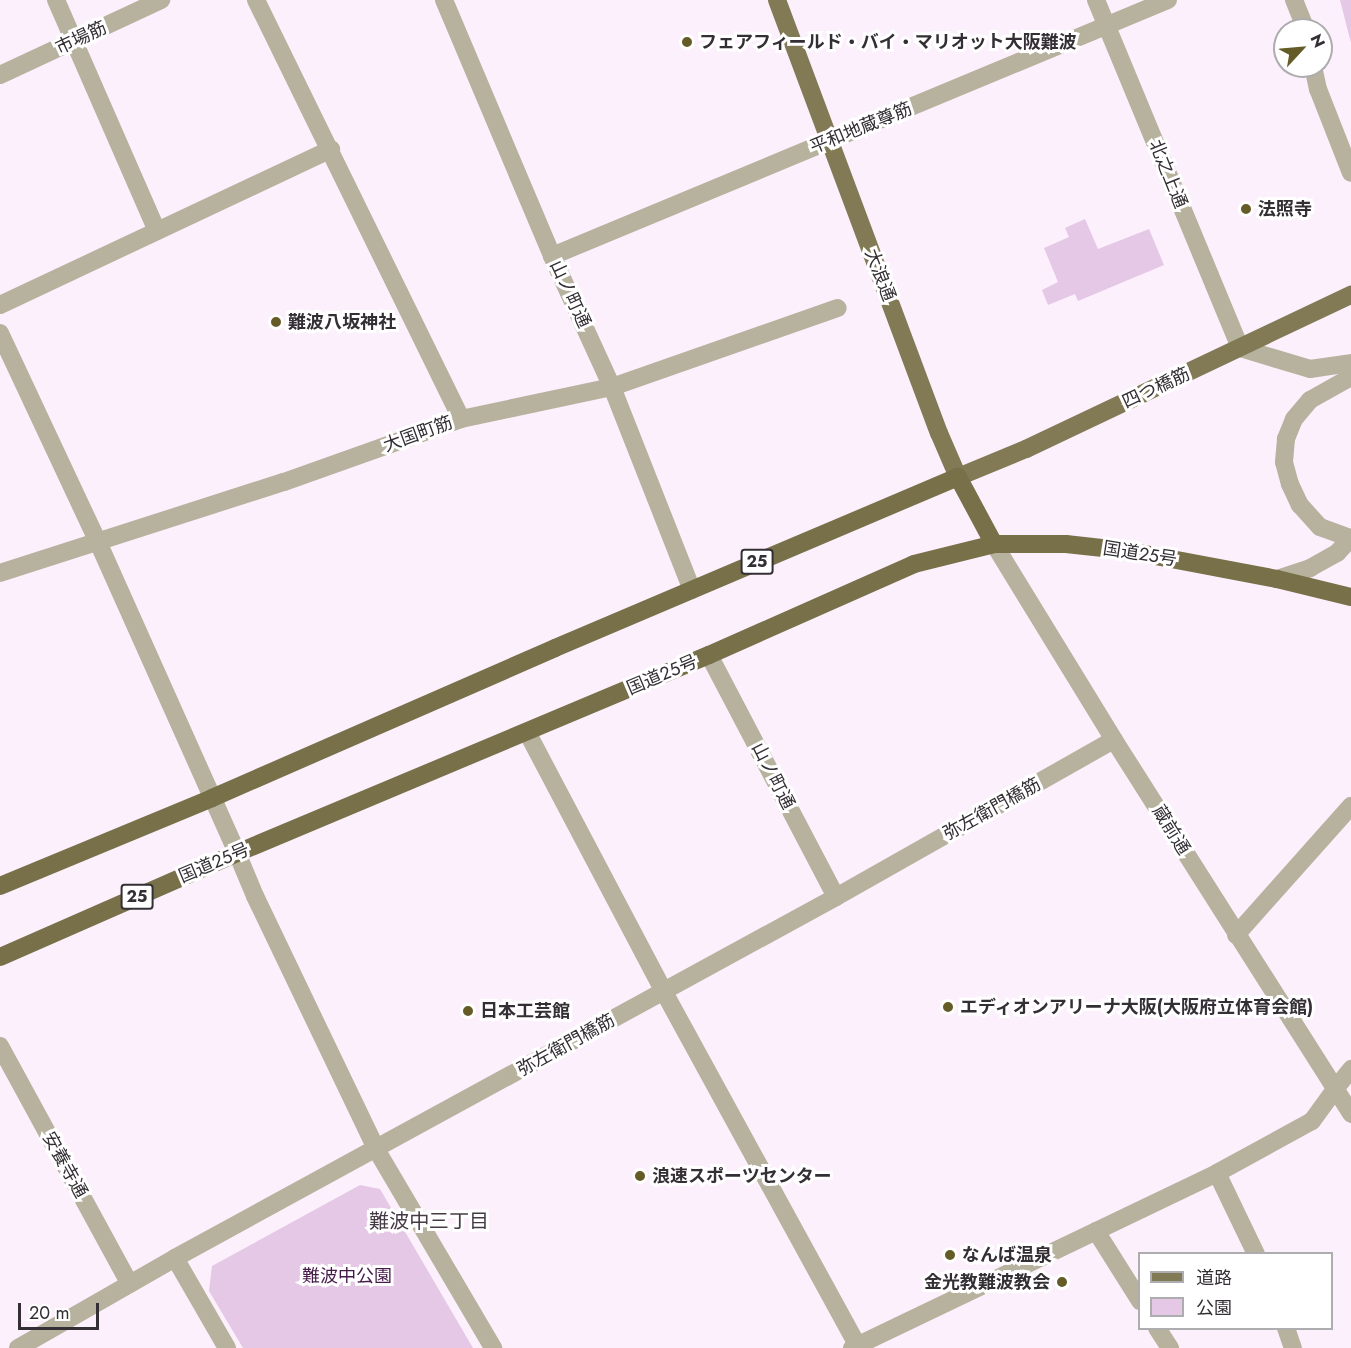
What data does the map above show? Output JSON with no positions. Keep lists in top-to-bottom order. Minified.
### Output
{"streets":{"highway":["大浪通","国道25号","25"],"main road":["四つ橋筋"],"street":["市場筋","平和地蔵尊筋","北之上通","山ノ町通","大国町筋","弥左衛門橋筋","蔵前通","安養寺通"]},"crossings":[["平和地蔵尊筋","北之上通"],["平和地蔵尊筋","大浪通"],["平和地蔵尊筋","山ノ町通"],["北之上通","四つ橋筋"],["大浪通","四つ橋筋"],["大浪通","国道25号"],["大浪通","25"],["大浪通","蔵前通"],["山ノ町通","大国町筋"],["山ノ町通","国道25号"],["山ノ町通","25"],["山ノ町通","弥左衛門橋筋"],["四つ橋筋","25"],["国道25号","蔵前通"],["弥左衛門橋筋","蔵前通"],["弥左衛門橋筋","安養寺通"]],"districts":["難波中三丁目"],"parks":["難波中公園"],"places":["フェアフィールド・バイ・マリオット大阪難波","法照寺","難波八坂神社","エディオンアリーナ大阪(大阪府立体育会館)","日本工芸館","浪速スポーツセンター","なんば温泉","金光教難波教会"],"legend":["道路","公園"],"scale_bar":"20 m","north":"top right"}
